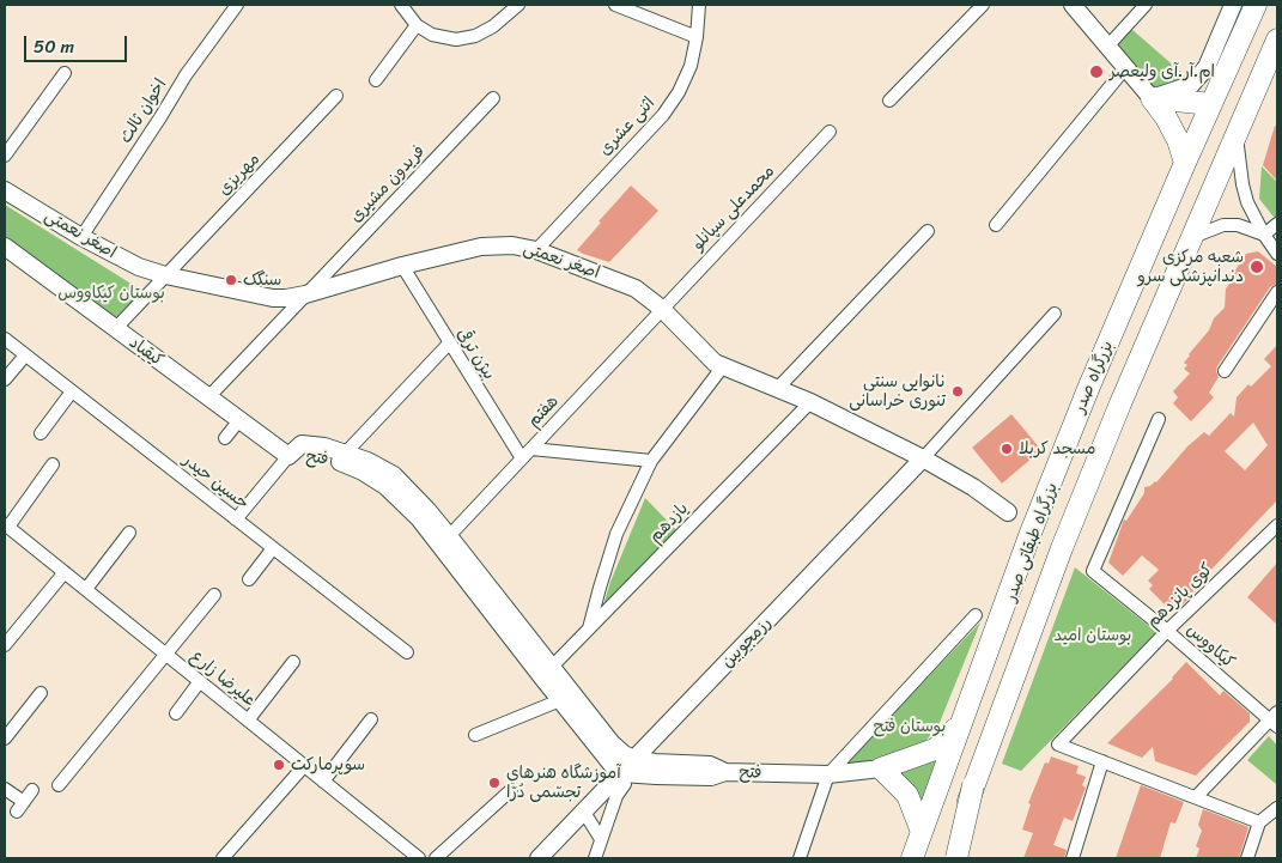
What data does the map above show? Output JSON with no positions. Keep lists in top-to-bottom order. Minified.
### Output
{"streets":{"highway":["بزرگراه صدر","بزرگراه طبقاتی صدر"],"street":["اخوان ثالث","اثنی عشری","مهریزی","فریدون مشیری","محمدعلی سپانلو","اصغر نعمتی","کیقباد","بیژن ترقی","هفتم","فتح","حسین حیدر","یازدهم","کوی پانزدهم","رزمجوبین","کیکاووس","علیرضا زارع"]},"crossings":[["اخوان ثالث","اصغر نعمتی"],["اثنی عشری","اصغر نعمتی"],["مهریزی","اصغر نعمتی"],["مهریزی","کیقباد"],["فریدون مشیری","اصغر نعمتی"],["فریدون مشیری","کیقباد"],["محمدعلی سپانلو","اصغر نعمتی"],["محمدعلی سپانلو","هفتم"],["اصغر نعمتی","بیژن ترقی"],["اصغر نعمتی","هفتم"],["اصغر نعمتی","یازدهم"],["اصغر نعمتی","رزمجوبین"],["کیقباد","فتح"],["بیژن ترقی","هفتم"],["بزرگراه صدر","بزرگراه طبقاتی صدر"],["هفتم","فتح"],["فتح","یازدهم"],["فتح","رزمجوبین"],["کوی پانزدهم","کیکاووس"]],"parks":["بوستان کیکاووس","بوستان امید","بوستان فتح"],"places":["ام.آر.آی ولیعصر","شعبه مرکزی دندانپزشکی سرو","سنگک","نانوایی سنتی تنوری خراسانی","مسجد کربلا","سوپرمارکت","آموزشگاه هنرهای تجسّمی دُرّا"],"scale_bar":"50 m"}
